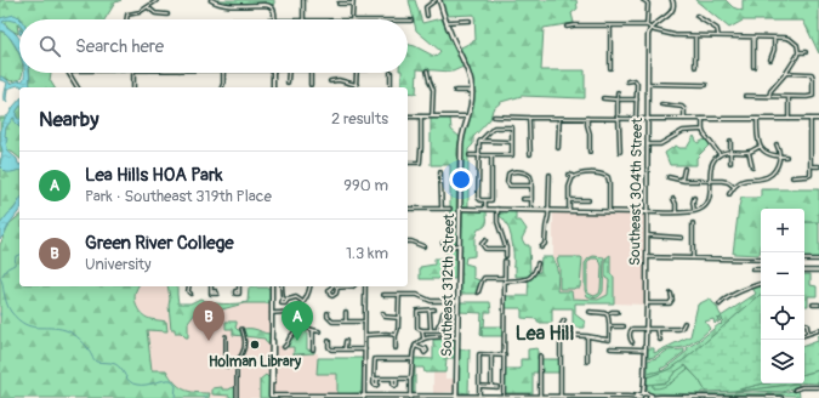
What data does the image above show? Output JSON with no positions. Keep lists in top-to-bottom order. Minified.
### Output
{"streets":{"main road":["Southeast 312th Street"],"street":["Southeast 304th Street"]},"districts":["Lea Hill"],"places":["Holman Library"],"page":{"search":"Search here","heading":["Nearby","2 results"],"list":[{"mark":"A","name":"Lea Hills HOA Park","note":"Park · Southeast 319th Place","value":"990 m"},{"mark":"B","name":"Green River College","note":"University","value":"1.3 km"}],"map_buttons":["+","−"],"pins":["A","B"]}}
